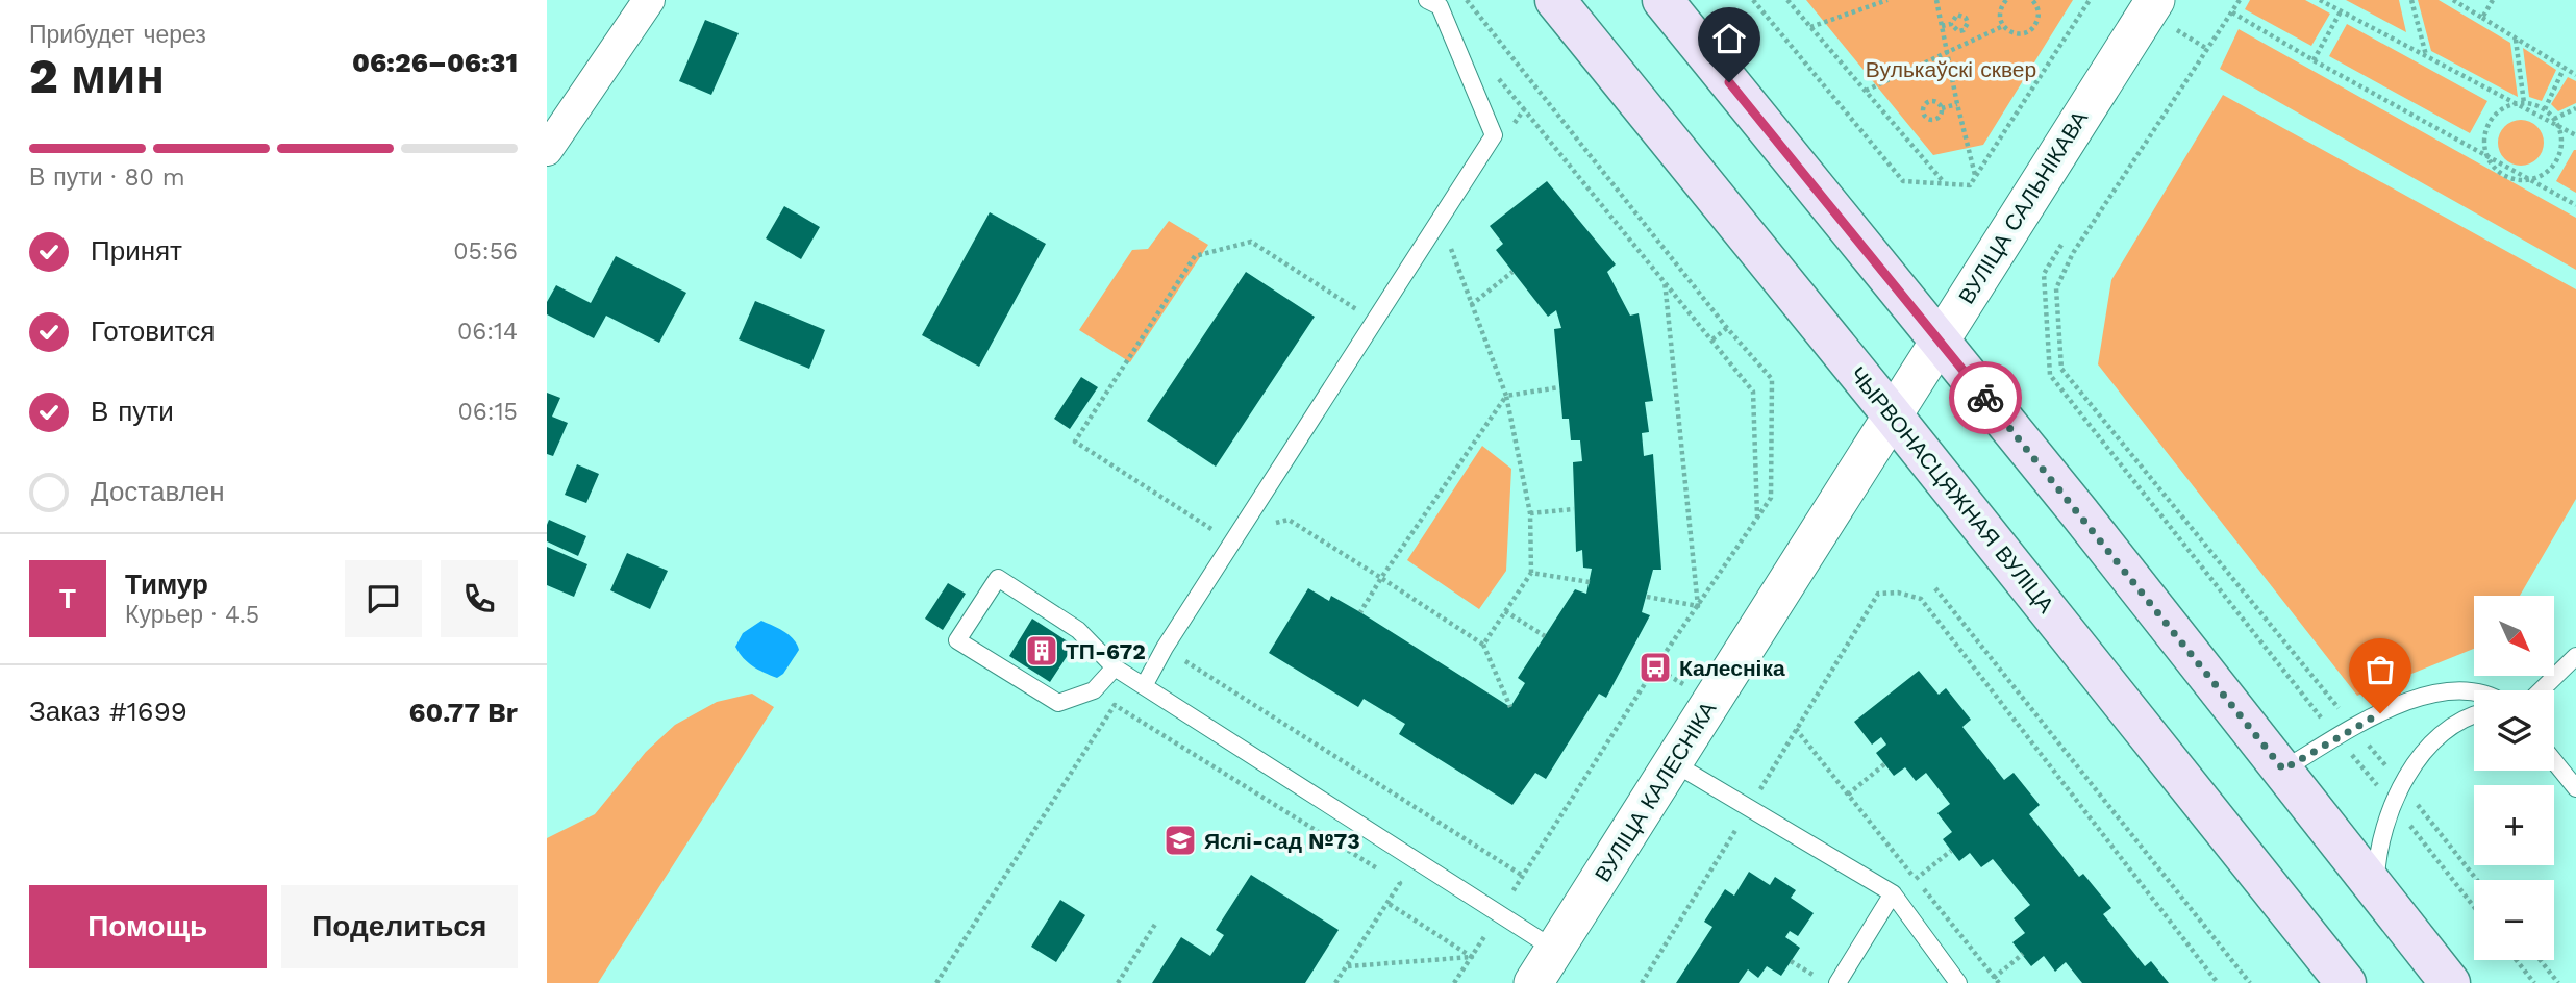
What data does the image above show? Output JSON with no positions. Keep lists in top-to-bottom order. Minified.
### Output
{"streets":{"main road":["ЧЫРВОНАСЦЯЖНАЯ ВУЛІЦА"],"street":["ВУЛІЦА САЛЬНІКАВА","ВУЛІЦА КАЛЕСНІКА"]},"crossings":[["ВУЛІЦА САЛЬНІКАВА","ЧЫРВОНАСЦЯЖНАЯ ВУЛІЦА"],["ВУЛІЦА САЛЬНІКАВА","ВУЛІЦА КАЛЕСНІКА"],["ЧЫРВОНАСЦЯЖНАЯ ВУЛІЦА","ВУЛІЦА КАЛЕСНІКА"]],"parks":["Вулькаўскі сквер"],"places":{"building":["ТП-672"],"bus stop":["Калесніка"],"school or university":["Яслі-сад №73"]},"north":"bottom right","page":{"heading":["2 мин","Прибудет через","06:26–06:31"],"panel":["Тимур","Курьер · 4.5","Заказ #1699","60.77 Br"],"bar":"В пути · 80 m","list":[["Принят","05:56"],["Готовится","06:14"],["В пути","06:15"],"Доставлен"],"round":"Т","map_buttons":["+","−"],"buttons":["Помощь","Поделиться"]}}
